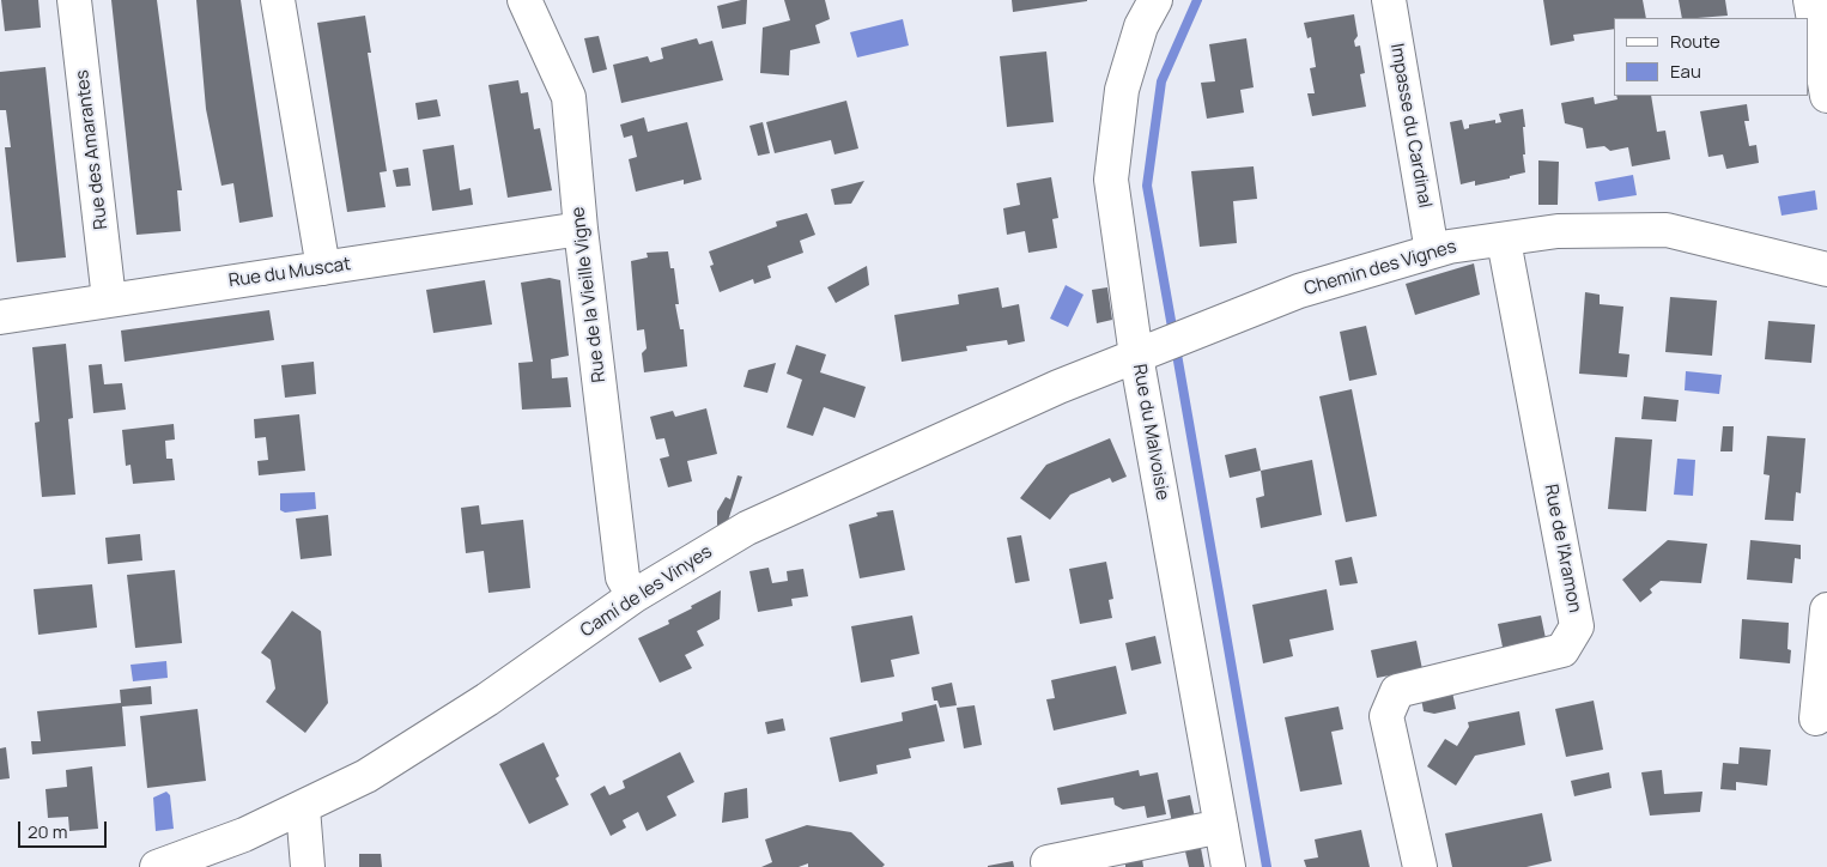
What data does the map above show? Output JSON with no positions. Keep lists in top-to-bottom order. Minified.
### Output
{"streets":{"street":["Impasse du Cardinal","Rue des Amarantes","Chemin des Vignes","Rue du Muscat","Rue de la Vieille Vigne","Rue du Malvoisie","Rue de l'Aramon","Camí de les Vinyes"]},"crossings":[["Impasse du Cardinal","Chemin des Vignes"],["Rue des Amarantes","Rue du Muscat"],["Chemin des Vignes","Rue du Malvoisie"],["Chemin des Vignes","Rue de l'Aramon"],["Chemin des Vignes","Camí de les Vinyes"],["Rue du Muscat","Rue de la Vieille Vigne"],["Rue de la Vieille Vigne","Camí de les Vinyes"],["Rue du Malvoisie","Camí de les Vinyes"]],"legend":["Route","Eau"],"scale_bar":"20 m"}
